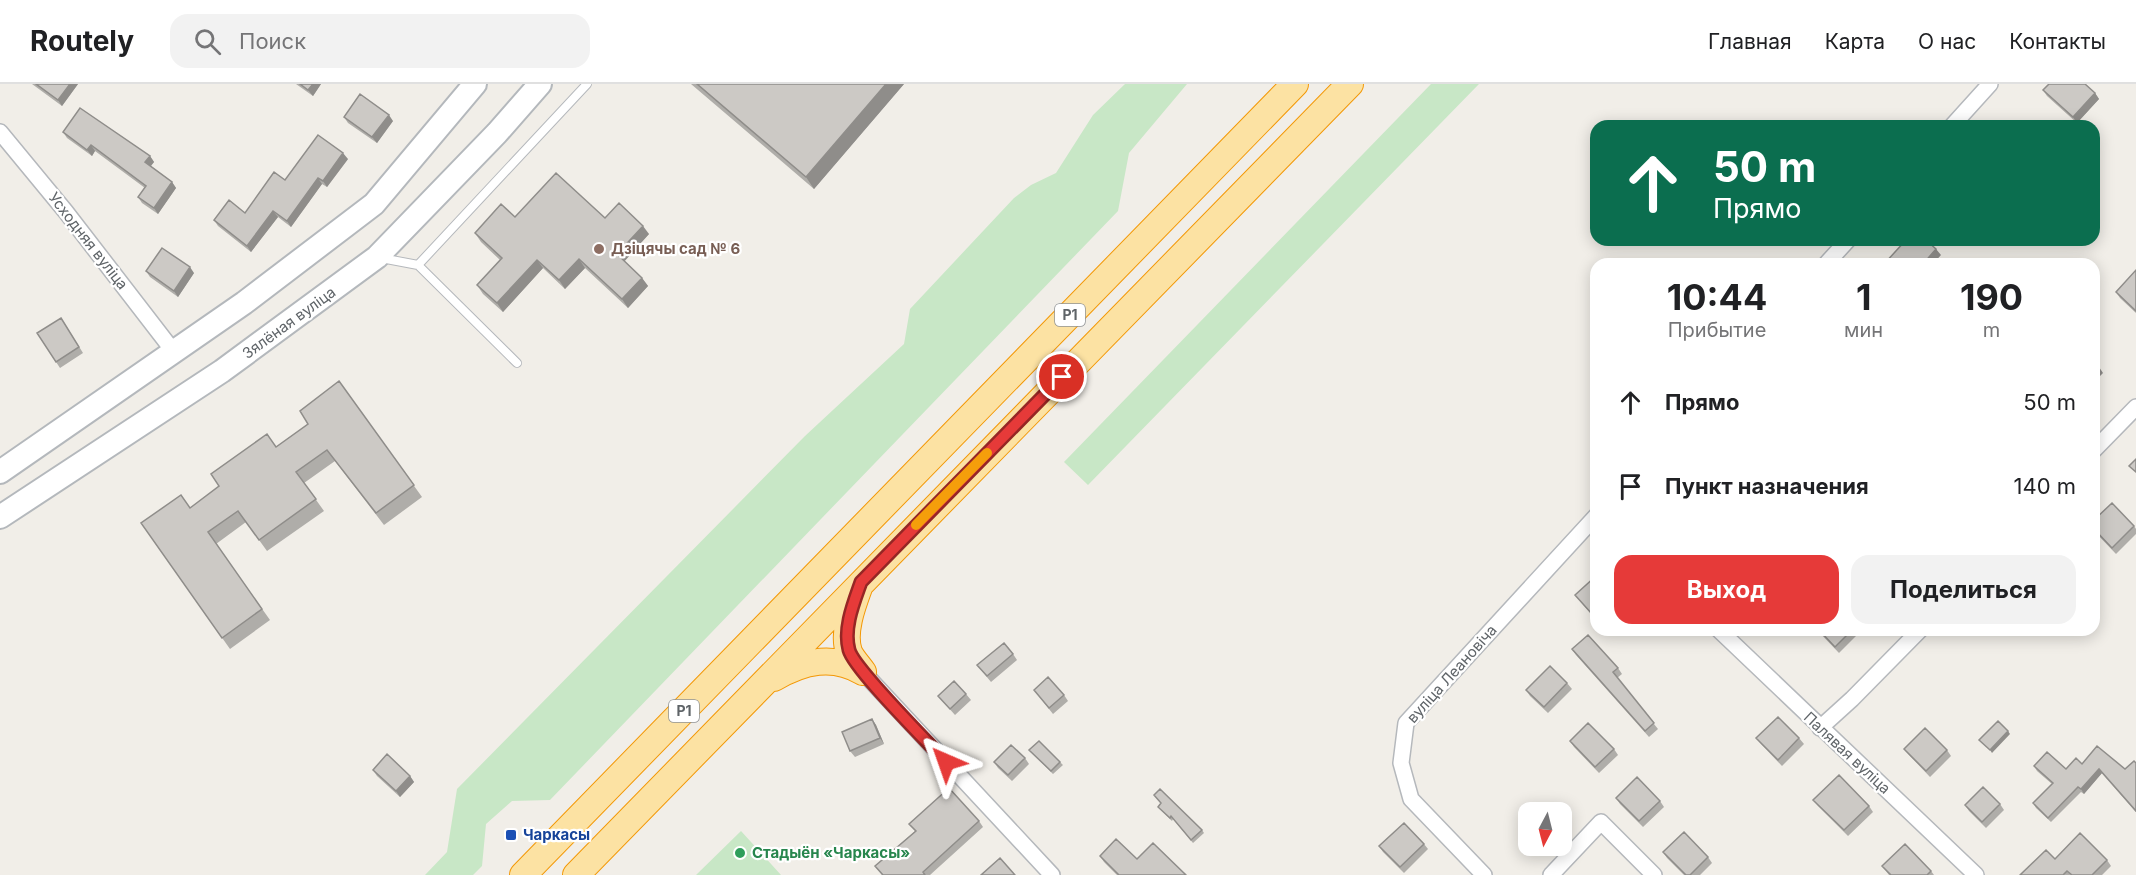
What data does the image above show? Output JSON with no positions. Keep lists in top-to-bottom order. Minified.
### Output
{"streets":{"highway":["Р1"],"main road":["Зялёная вуліца"],"street":["Усходняя вуліца","вуліца Леановіча","Палявая вуліца"]},"places":{"other":["Дзіцячы сад № 6","Стадыён «Чаркасы»"],"transit":["Чаркасы"]},"north":"bottom","page":{"header":"Routely","search":"Поиск","nav":["Главная","Карта","О нас","Контакты"],"turn":["50 m","Прямо"],"eta":["10:44","Прибытие","1","мин","190","m"],"list":[{"name":"Прямо","value":"50 m"},{"name":"Пункт назначения","value":"140 m"}],"buttons":["Выход","Поделиться"]}}
